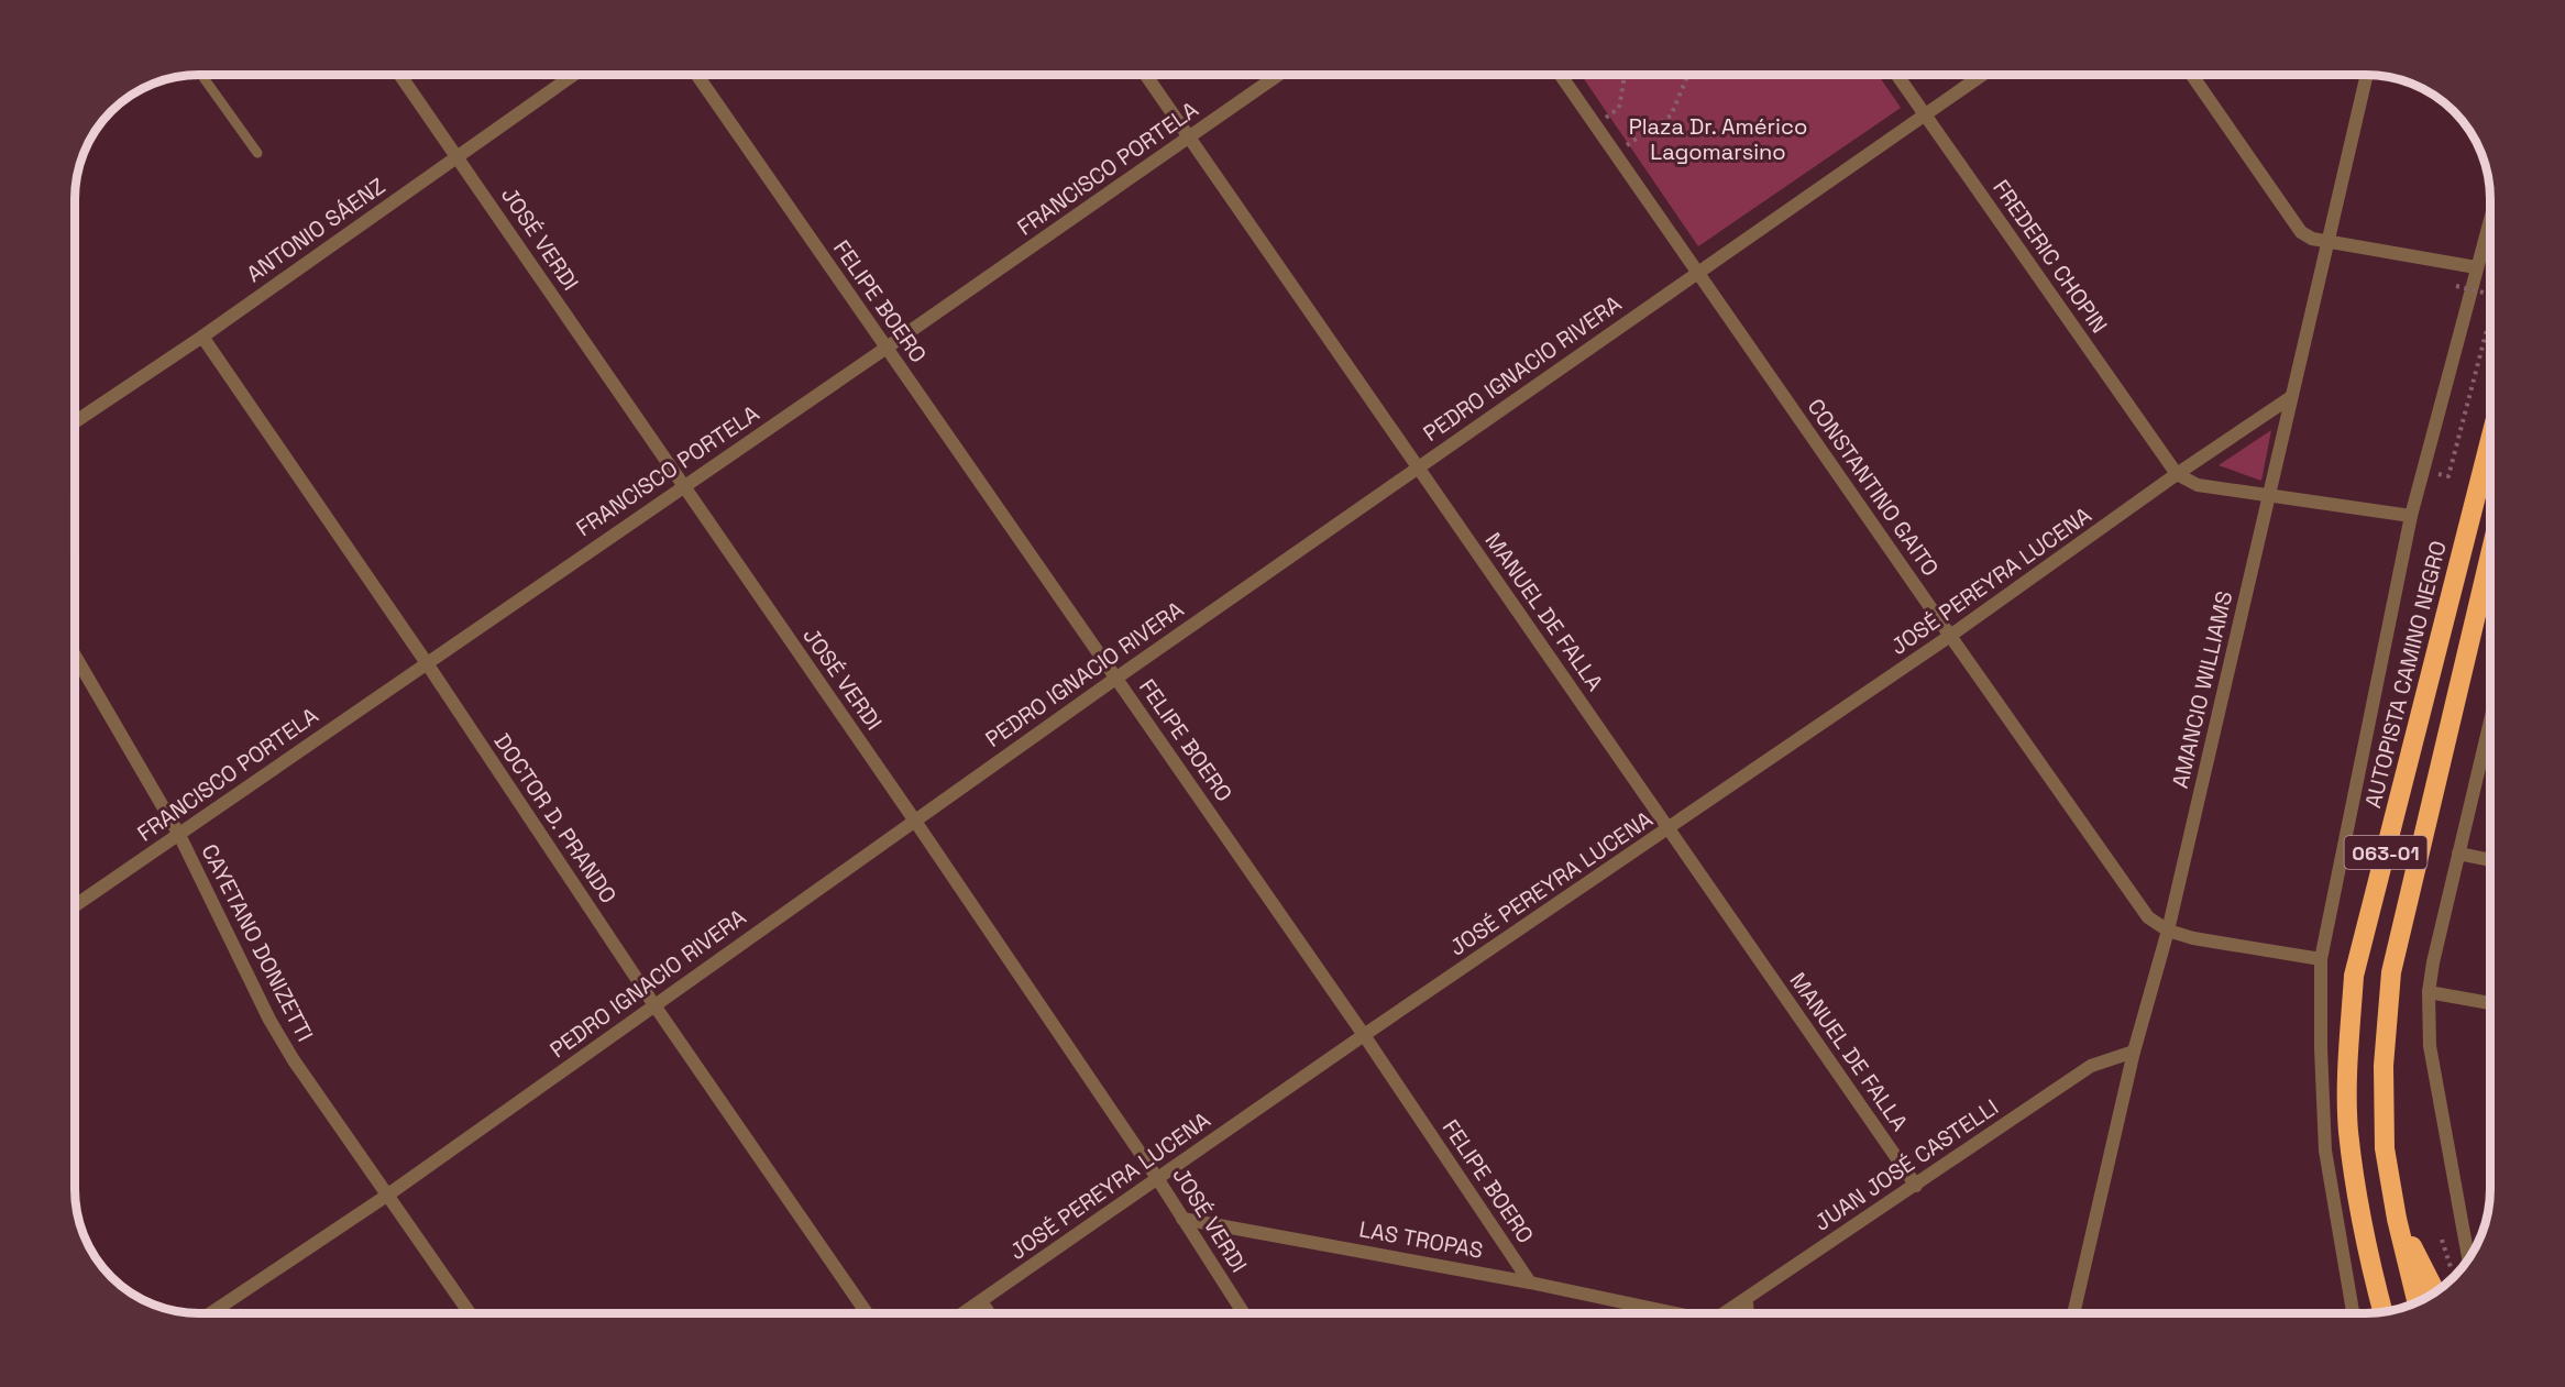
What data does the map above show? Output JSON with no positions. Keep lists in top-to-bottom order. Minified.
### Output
{"streets":{"highway":["AUTOPISTA CAMINO NEGRO","063-01"],"street":["FRANCISCO PORTELA","ANTONIO SÁENZ","JOSÉ VERDI","FREDERIC CHOPIN","FELIPE BOERO","PEDRO IGNACIO RIVERA","CONSTANTINO GAITO","JOSÉ PEREYRA LUCENA","MANUEL DE FALLA","AMANCIO WILLIAMS","DOCTOR D. PRANDO","CAYETANO DONIZETTI","JUAN JOSÉ CASTELLI","LAS TROPAS"]},"crossings":[["FRANCISCO PORTELA","JOSÉ VERDI"],["FRANCISCO PORTELA","FELIPE BOERO"],["FRANCISCO PORTELA","MANUEL DE FALLA"],["FRANCISCO PORTELA","DOCTOR D. PRANDO"],["FRANCISCO PORTELA","CAYETANO DONIZETTI"],["ANTONIO SÁENZ","JOSÉ VERDI"],["ANTONIO SÁENZ","DOCTOR D. PRANDO"],["JOSÉ VERDI","PEDRO IGNACIO RIVERA"],["JOSÉ VERDI","JOSÉ PEREYRA LUCENA"],["JOSÉ VERDI","LAS TROPAS"],["FREDERIC CHOPIN","PEDRO IGNACIO RIVERA"],["FREDERIC CHOPIN","JOSÉ PEREYRA LUCENA"],["FELIPE BOERO","PEDRO IGNACIO RIVERA"],["FELIPE BOERO","JOSÉ PEREYRA LUCENA"],["FELIPE BOERO","LAS TROPAS"],["PEDRO IGNACIO RIVERA","CONSTANTINO GAITO"],["PEDRO IGNACIO RIVERA","MANUEL DE FALLA"],["PEDRO IGNACIO RIVERA","DOCTOR D. PRANDO"],["PEDRO IGNACIO RIVERA","CAYETANO DONIZETTI"],["CONSTANTINO GAITO","JOSÉ PEREYRA LUCENA"],["CONSTANTINO GAITO","AMANCIO WILLIAMS"],["JOSÉ PEREYRA LUCENA","MANUEL DE FALLA"],["JOSÉ PEREYRA LUCENA","AMANCIO WILLIAMS"],["MANUEL DE FALLA","JUAN JOSÉ CASTELLI"],["AMANCIO WILLIAMS","JUAN JOSÉ CASTELLI"]],"parks":["Plaza Dr. Américo Lagomarsino"]}
